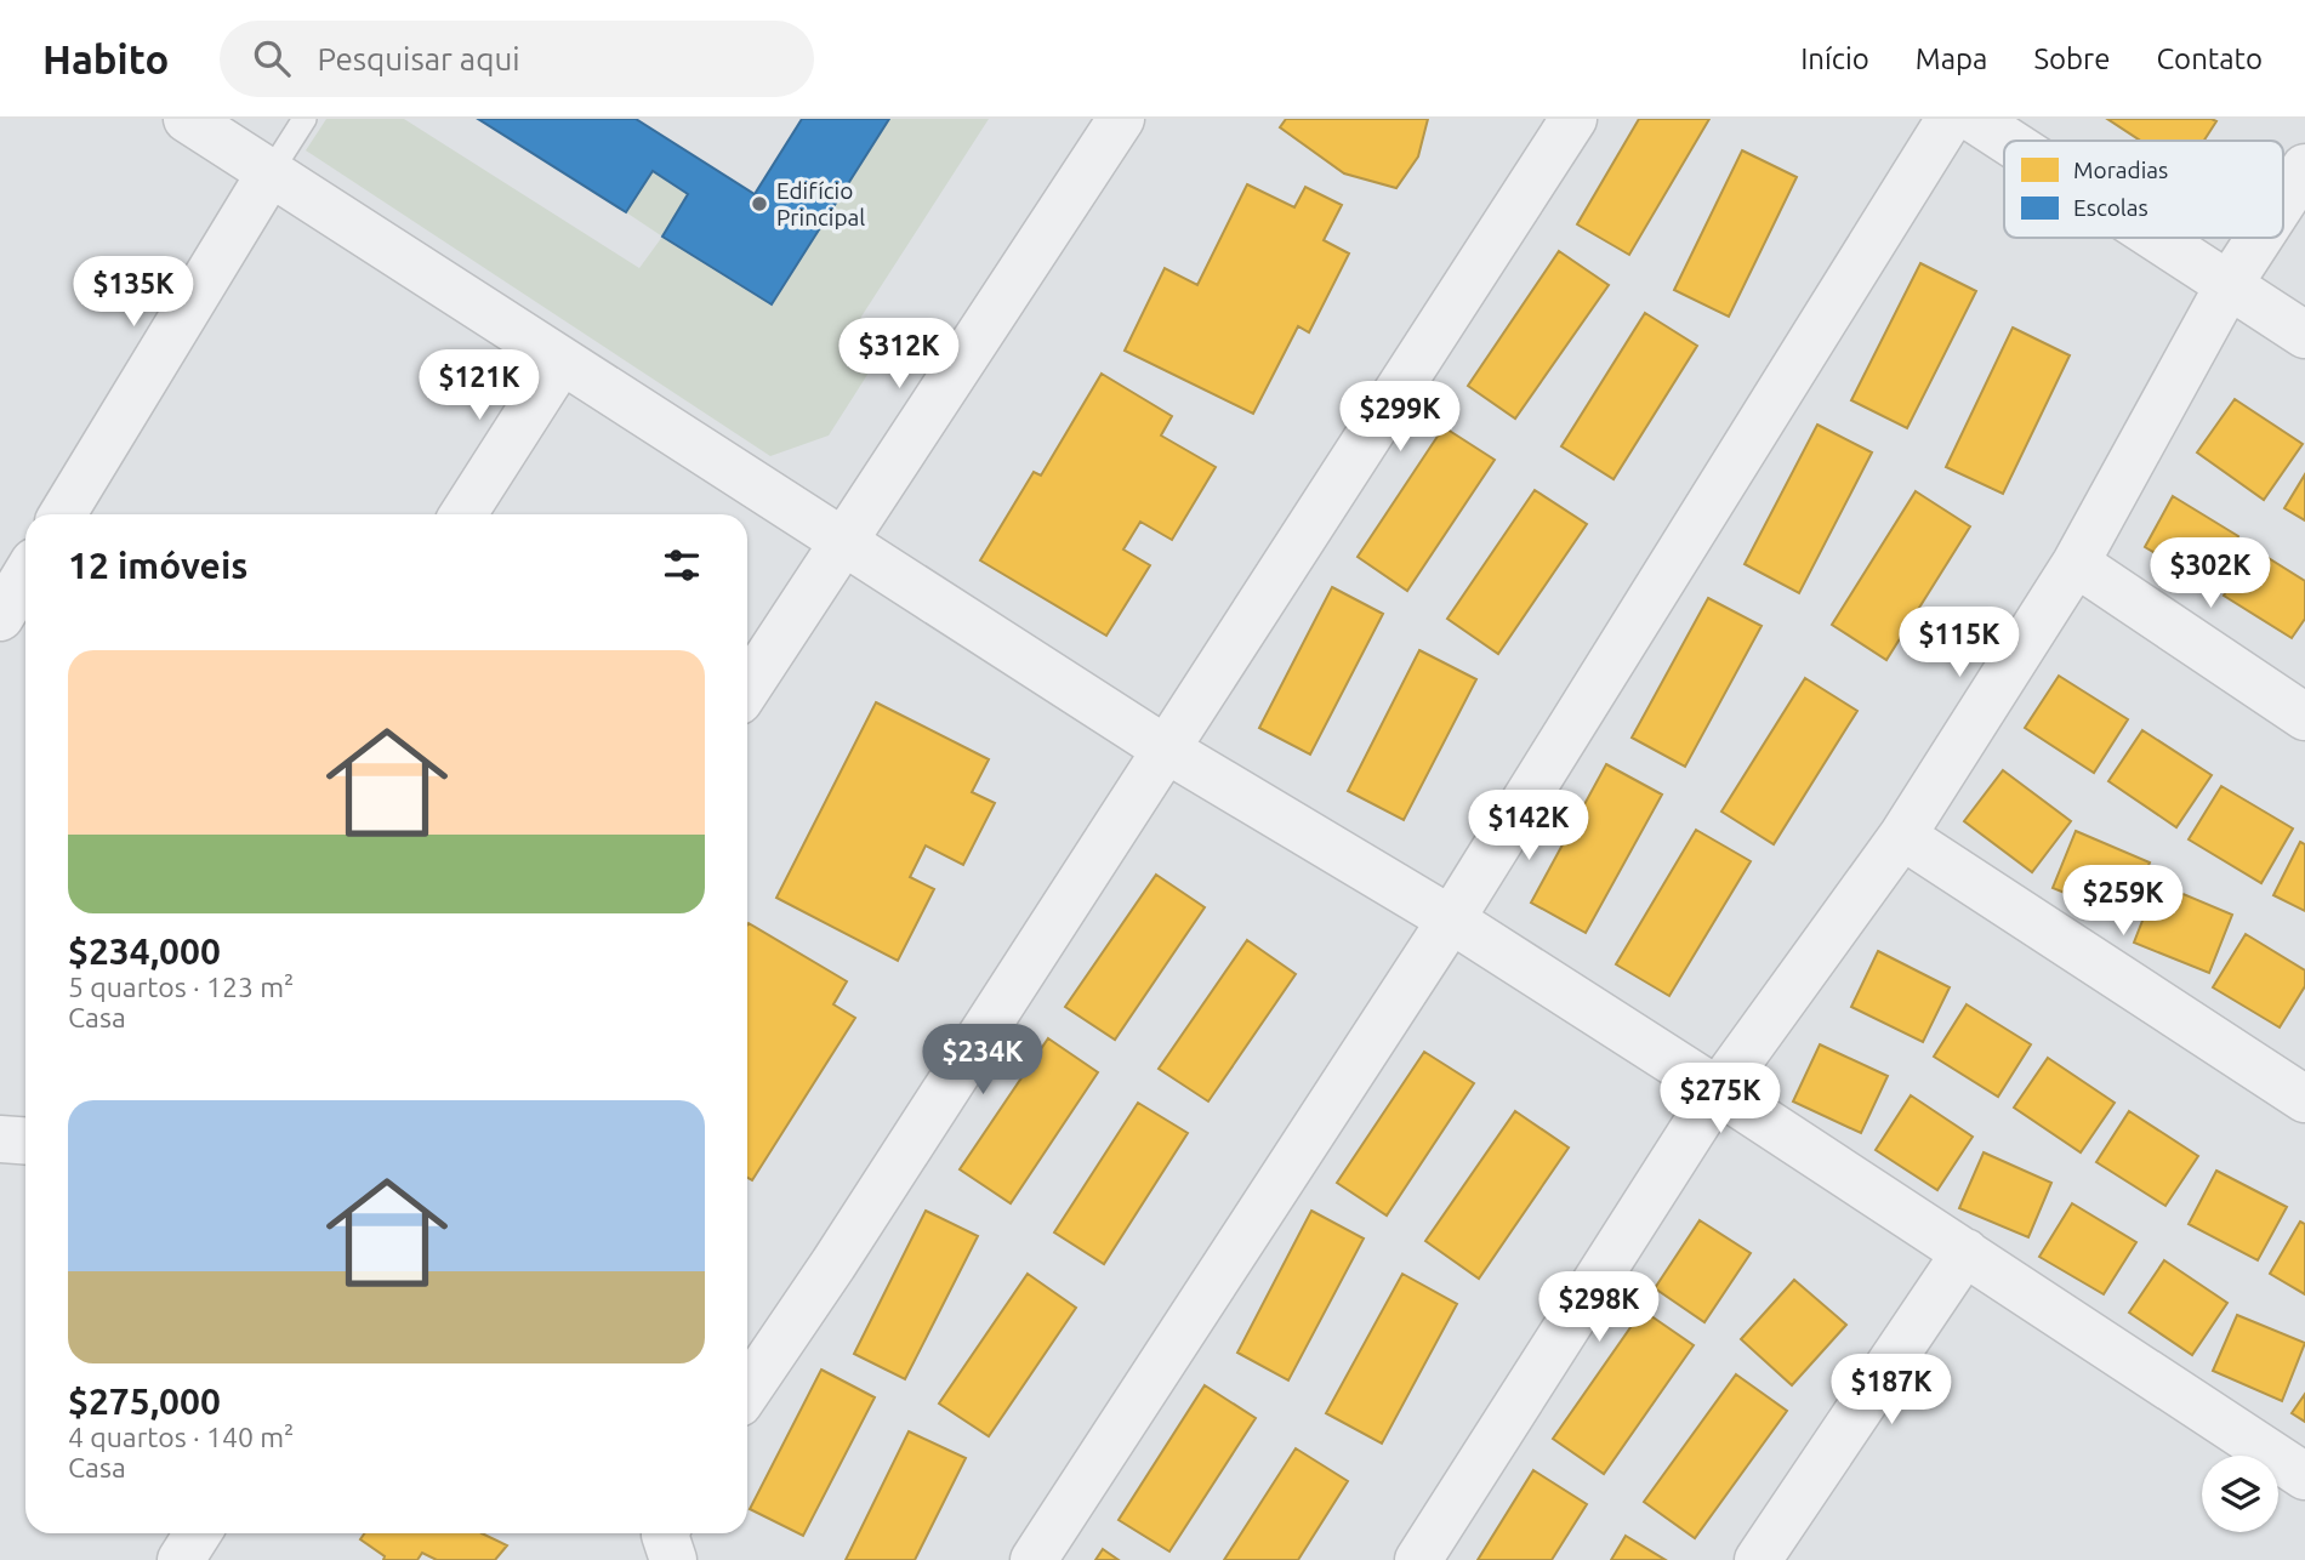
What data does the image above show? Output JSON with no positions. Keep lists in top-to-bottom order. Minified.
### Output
{"places":["Edifício Principal"],"legend":["Moradias","Escolas"],"page":{"header":"Habito","search":"Pesquisar aqui","nav":["Início","Mapa","Sobre","Contato"],"price":["$135K","$312K","$121K","$299K","$302K","$115K","$142K","$259K","$234K","$275K","$298K","$187K"],"heading":"12 imóveis","list":[{"name":"$234,000","note":"5 quartos · 123 m² · Casa"},{"name":"$275,000","note":"4 quartos · 140 m² · Casa"}]}}
